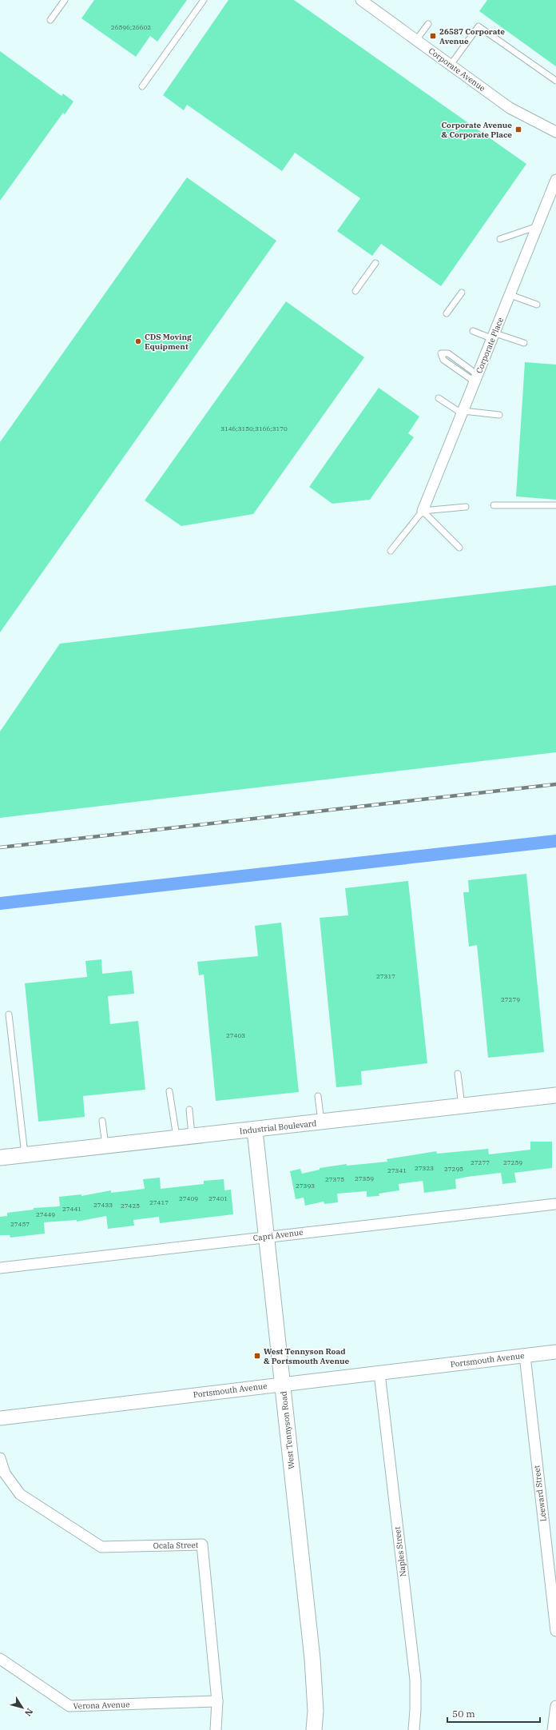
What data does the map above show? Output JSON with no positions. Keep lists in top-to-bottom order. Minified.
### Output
{"streets":{"main road":["Industrial Boulevard","West Tennyson Road"],"street":["Corporate Avenue","Corporate Place","Capri Avenue","Portsmouth Avenue","Leeward Street","Ocala Street","Naples Street","Verona Avenue"]},"crossings":[["Industrial Boulevard","West Tennyson Road"],["Capri Avenue","West Tennyson Road"],["Portsmouth Avenue","West Tennyson Road"],["Portsmouth Avenue","Leeward Street"],["Portsmouth Avenue","Naples Street"],["Ocala Street","Verona Avenue"]],"places":{"transit":["26587 Corporate Avenue","Corporate Avenue & Corporate Place","West Tennyson Road & Portsmouth Avenue"],"other":["CDS Moving Equipment"]},"house_numbers":["26596;26602","3146;3150;3166;3170","27317","27279","27403","27277","27259","27323","27295","27341","27359","27375","27393","27409","27401","27417","27433","27425","27441","27449","27457"],"scale_bar":"50 m","north":"bottom right"}
